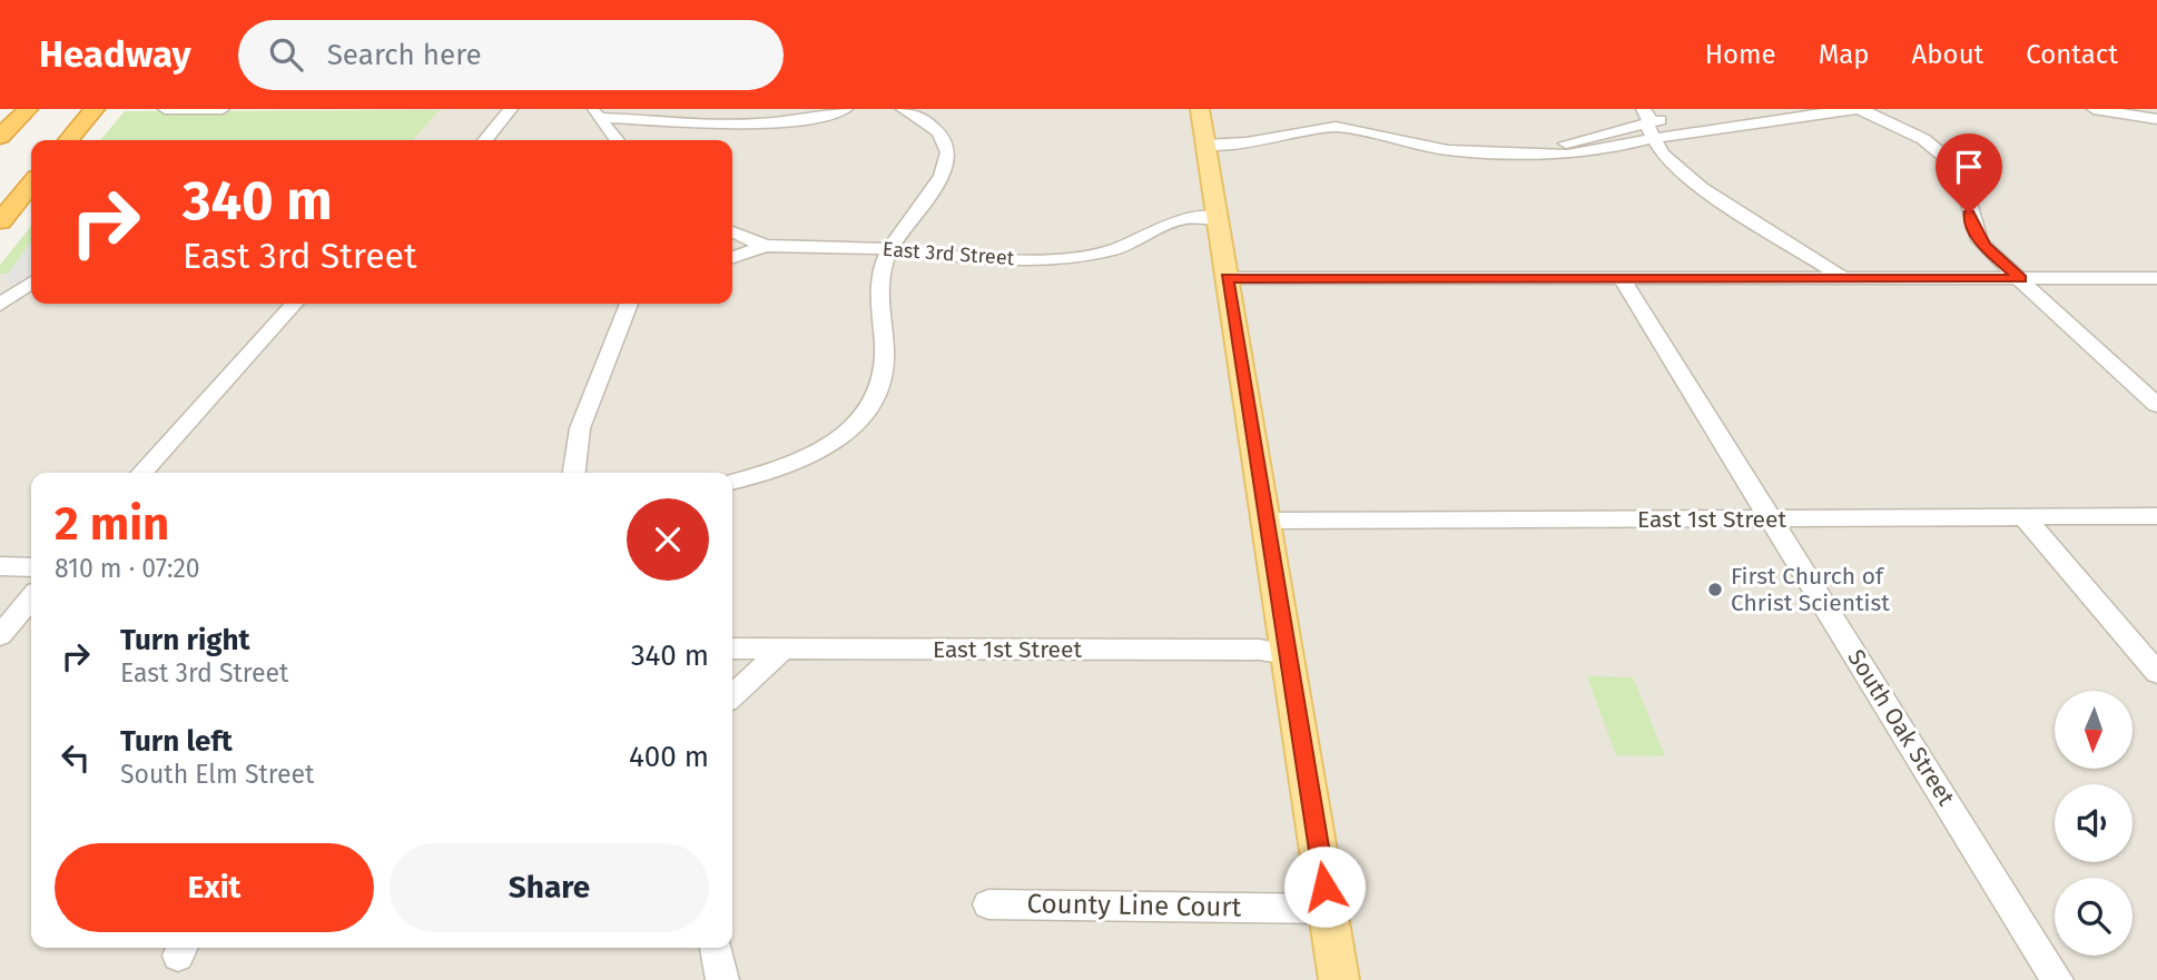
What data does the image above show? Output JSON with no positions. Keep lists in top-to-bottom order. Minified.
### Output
{"streets":{"street":["East 3rd Street","East 1st Street","South Oak Street","County Line Court"]},"crossings":[["East 1st Street","South Oak Street"]],"places":["First Church of Christ Scientist"],"north":"bottom","page":{"header":"Headway","search":"Search here","nav":["Home","Map","About","Contact"],"turn":["340 m","East 3rd Street"],"heading":["2 min","810 m · 07:20"],"list":[{"name":"Turn right","note":"East 3rd Street","value":"340 m"},{"name":"Turn left","note":"South Elm Street","value":"400 m"}],"buttons":["Exit","Share"]}}
